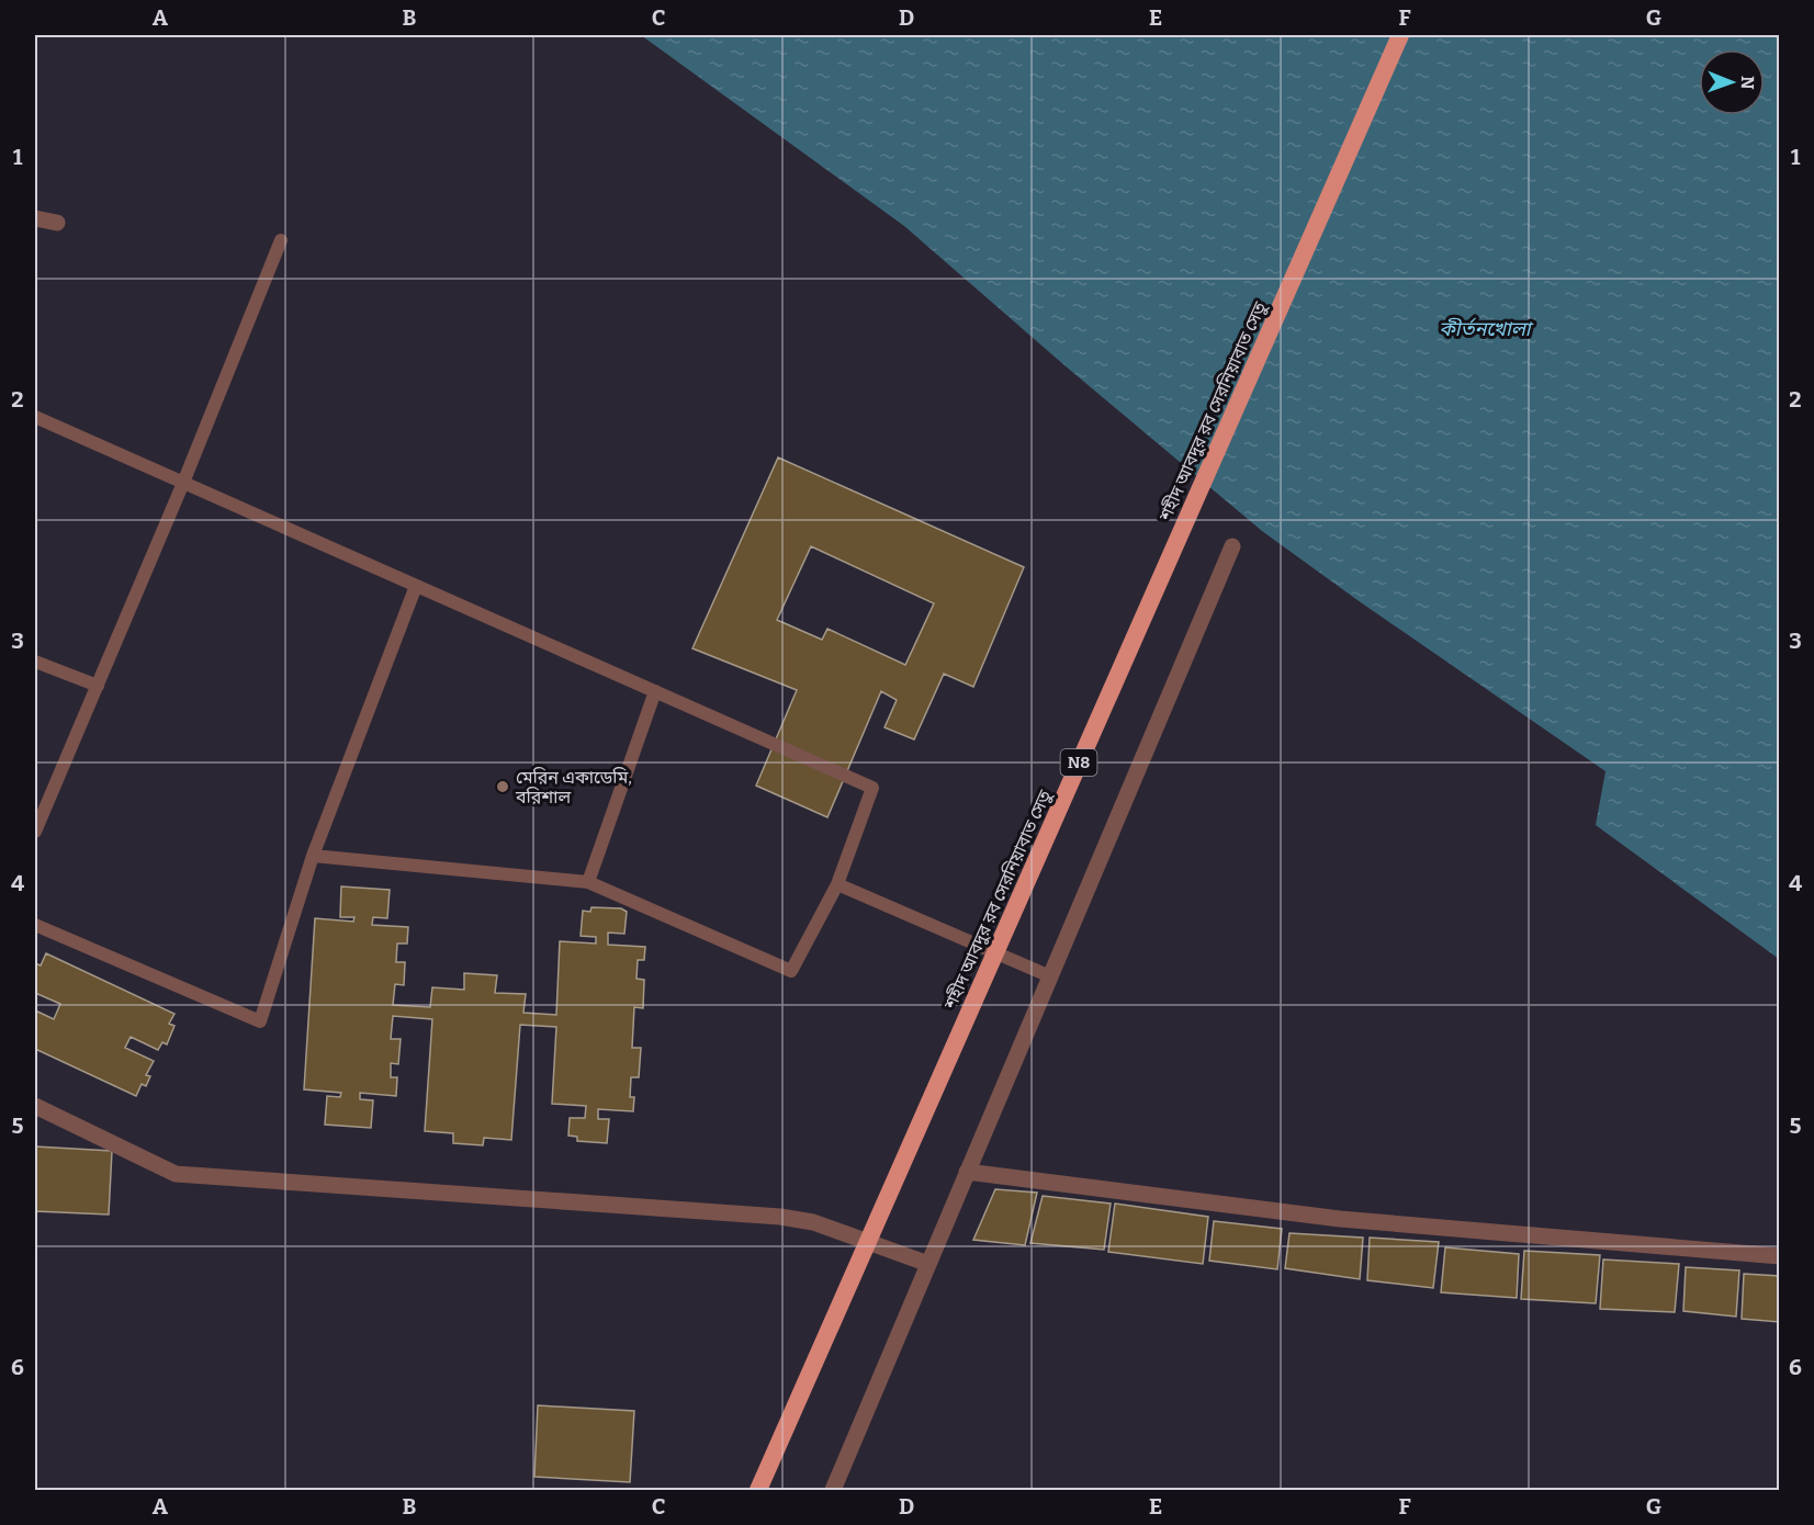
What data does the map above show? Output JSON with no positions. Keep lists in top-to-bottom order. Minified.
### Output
{"streets":{"highway":["শহীদ আবদুর রব সেরনিয়াবাত সেতু","N8"]},"water":["কীর্তনখোলা"],"places":["মেরিন একাডেমি, বরিশাল"],"north":"right","grid":{"columns":["A","B","C","D","E","F","G"],"rows":["1","2","3","4","5","6"]}}
